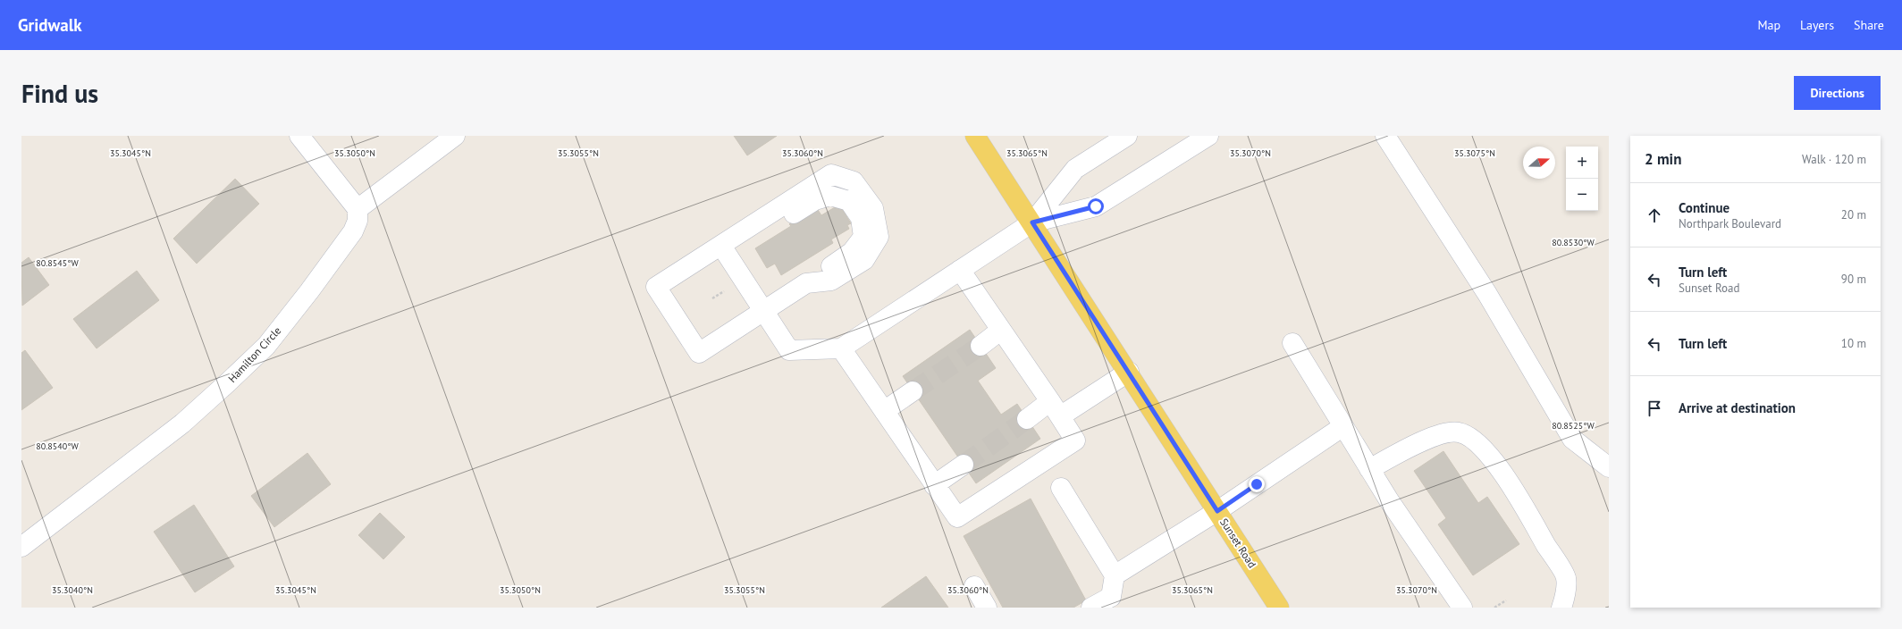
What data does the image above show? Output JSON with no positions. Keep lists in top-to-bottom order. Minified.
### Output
{"streets":{"main road":["Sunset Road"],"street":["Hamilton Circle"]},"north":"right","page":{"header":"Gridwalk","nav":["Map","Layers","Share"],"buttons":"Directions","title":"Find us","heading":["2 min","Walk · 120 m"],"map_buttons":["+","−"],"list":[["Continue","Northpark Boulevard","20 m"],["Turn left","Sunset Road","90 m"],["Turn left","10 m"],"Arrive at destination"]},"coordinates":["35.3050°N","35.3060°N","35.3070°N","35.3075°N","35.3045°N","35.3055°N","35.3065°N","80.8530°W","80.8545°W","80.8525°W","80.8540°W","35.3040°N"]}
